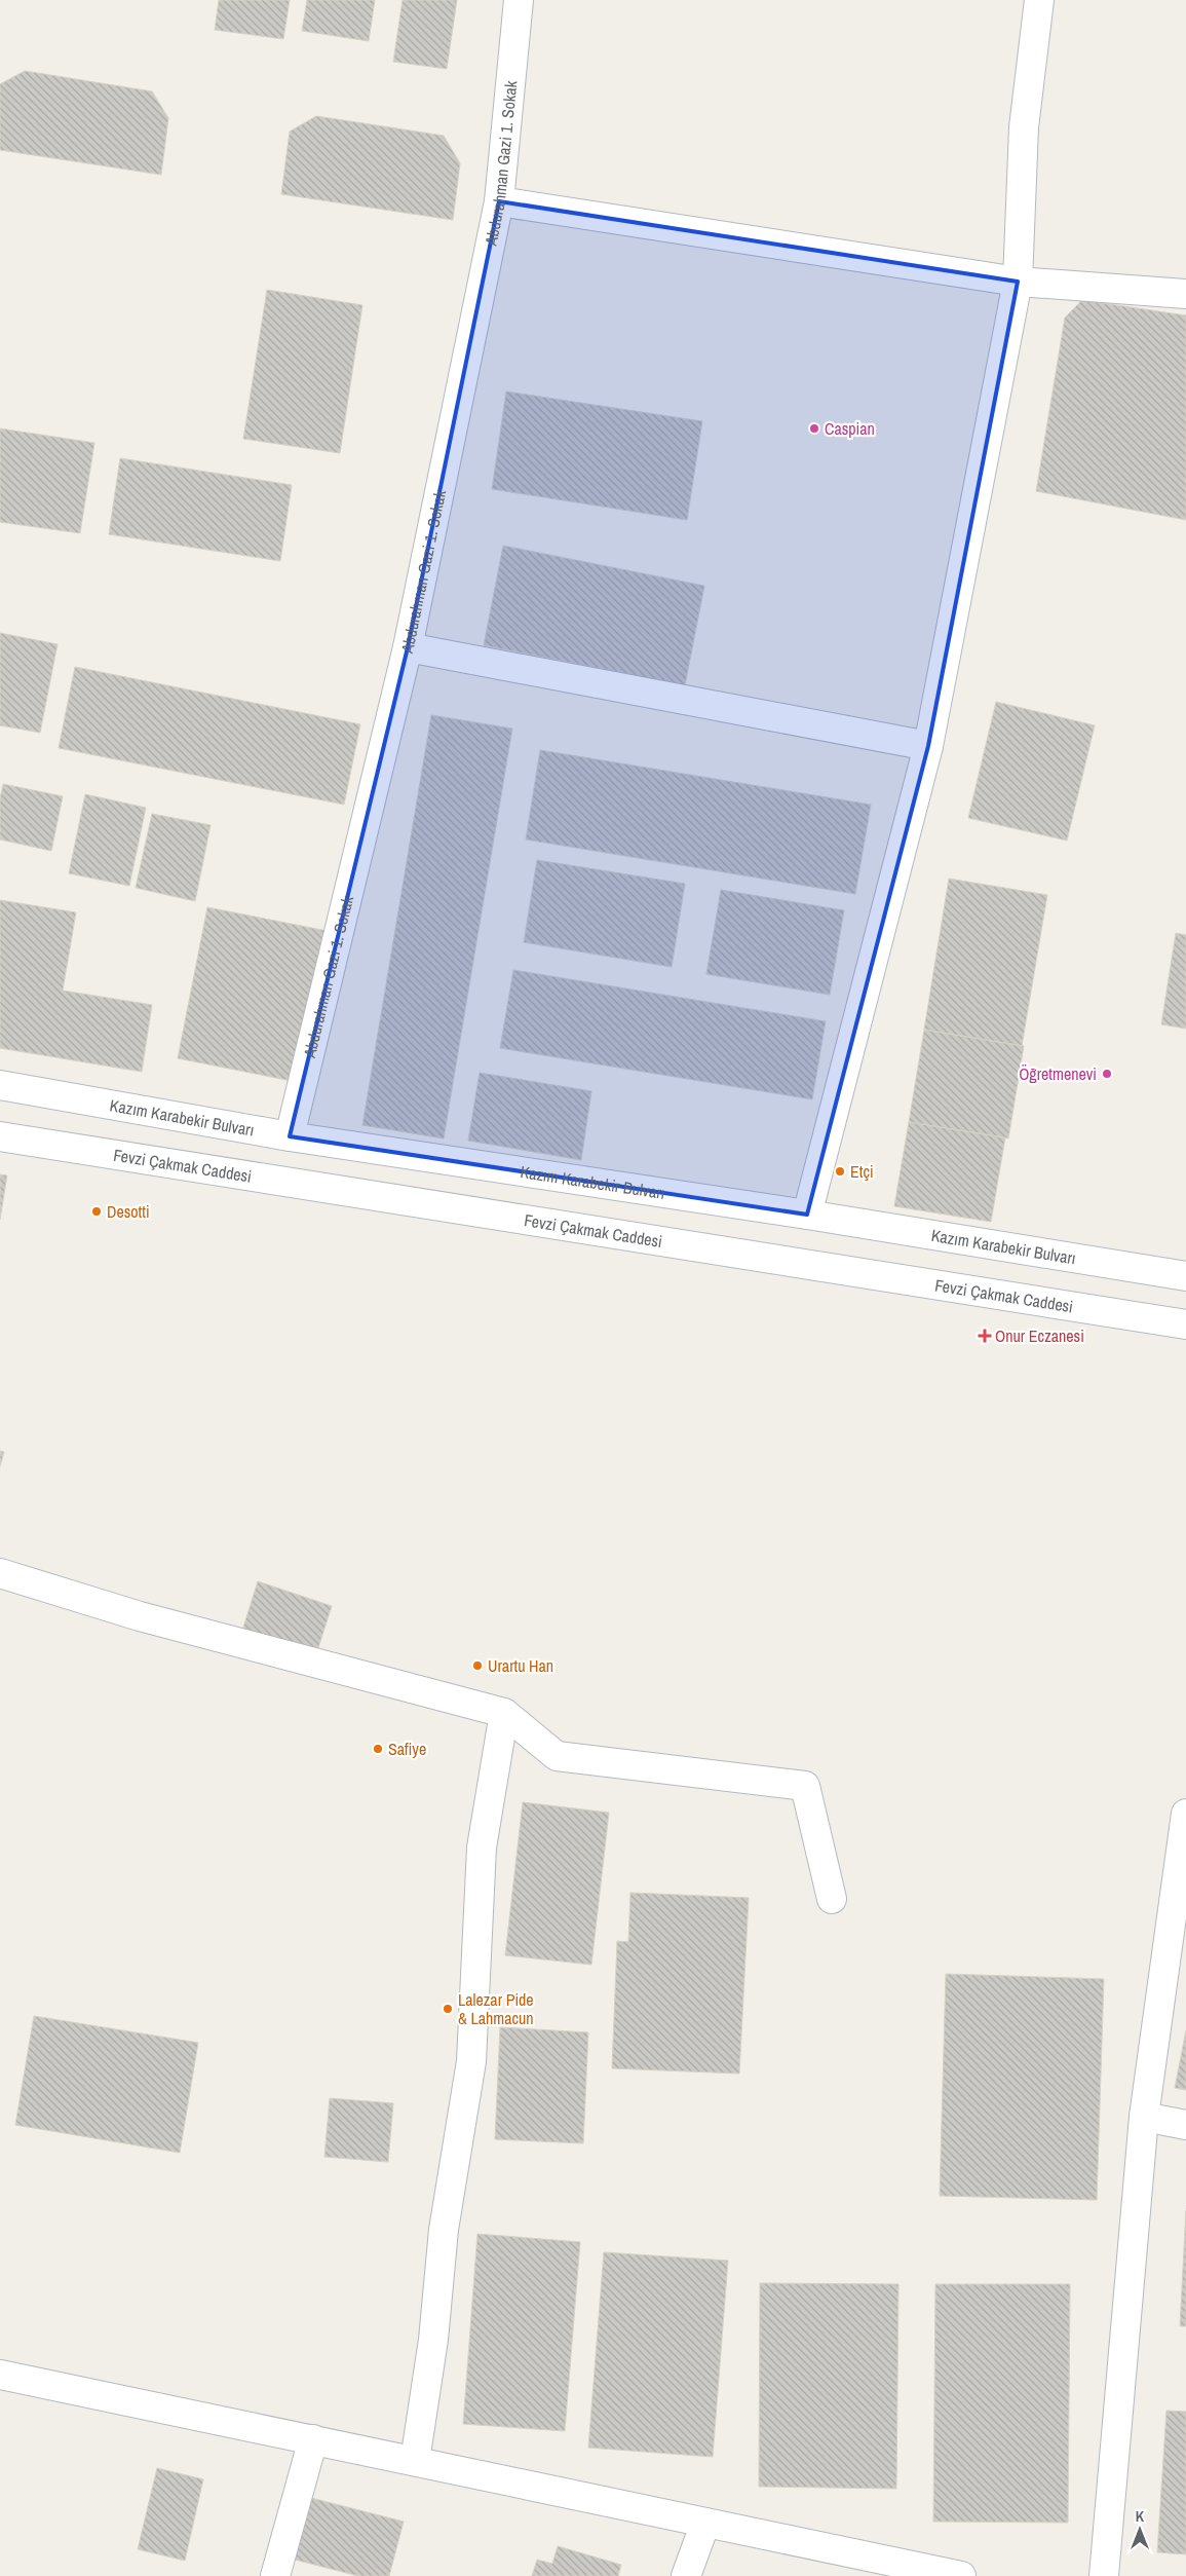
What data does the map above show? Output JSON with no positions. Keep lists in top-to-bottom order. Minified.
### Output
{"streets":{"street":["Abdurahman Gazi 1. Sokak","Kazım Karabekir Bulvarı","Fevzi Çakmak Caddesi"]},"crossings":[["Abdurahman Gazi 1. Sokak","Kazım Karabekir Bulvarı"]],"places":{"other":["Caspian","Öğretmenevi","Etçi","Desotti","Urartu Han","Safiye","Lalezar Pide & Lahmacun"],"health":["Onur Eczanesi"]},"north":"top"}
